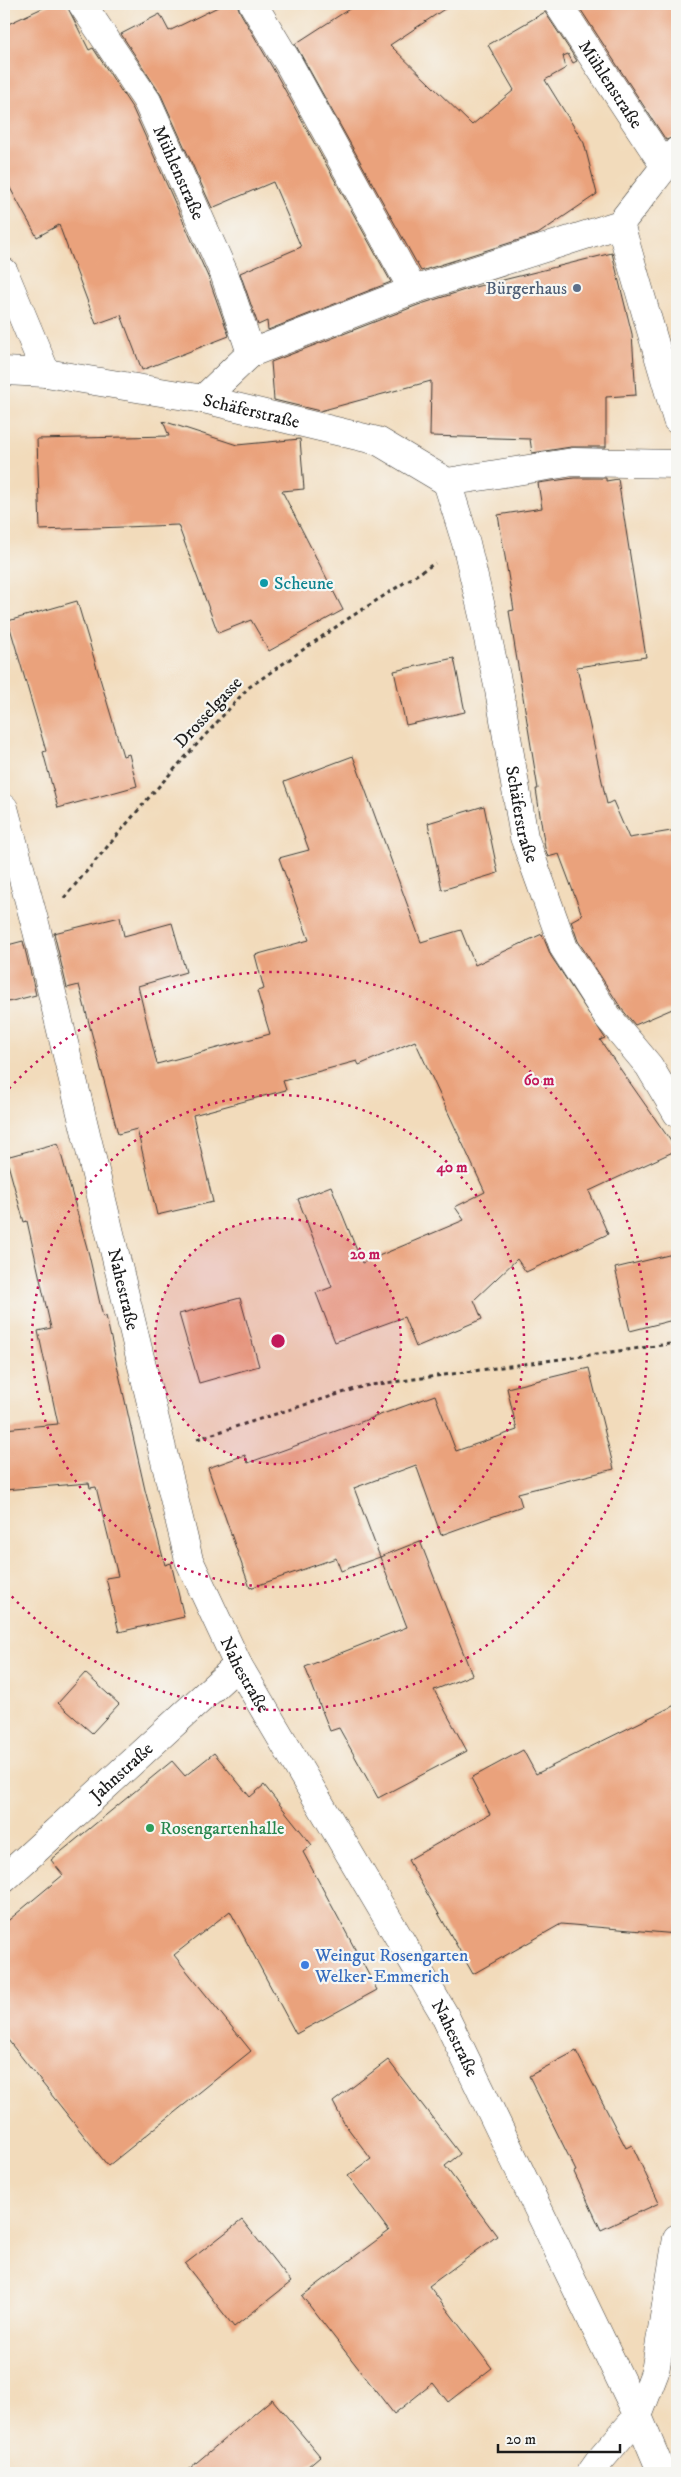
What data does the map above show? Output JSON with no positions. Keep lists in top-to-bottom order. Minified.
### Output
{"streets":{"street":["Mühlenstraße","Schäferstraße","Nahestraße","Jahnstraße"],"path":["Drosselgasse"]},"crossings":[["Schäferstraße","Drosselgasse"],["Drosselgasse","Nahestraße"],["Nahestraße","Jahnstraße"]],"places":["Bürgerhaus","Scheune","Rosengartenhalle","Weingut Rosengarten Welker-Emmerich"],"scale_bar":"20 m","rings":["60 m","40 m","20 m"]}
